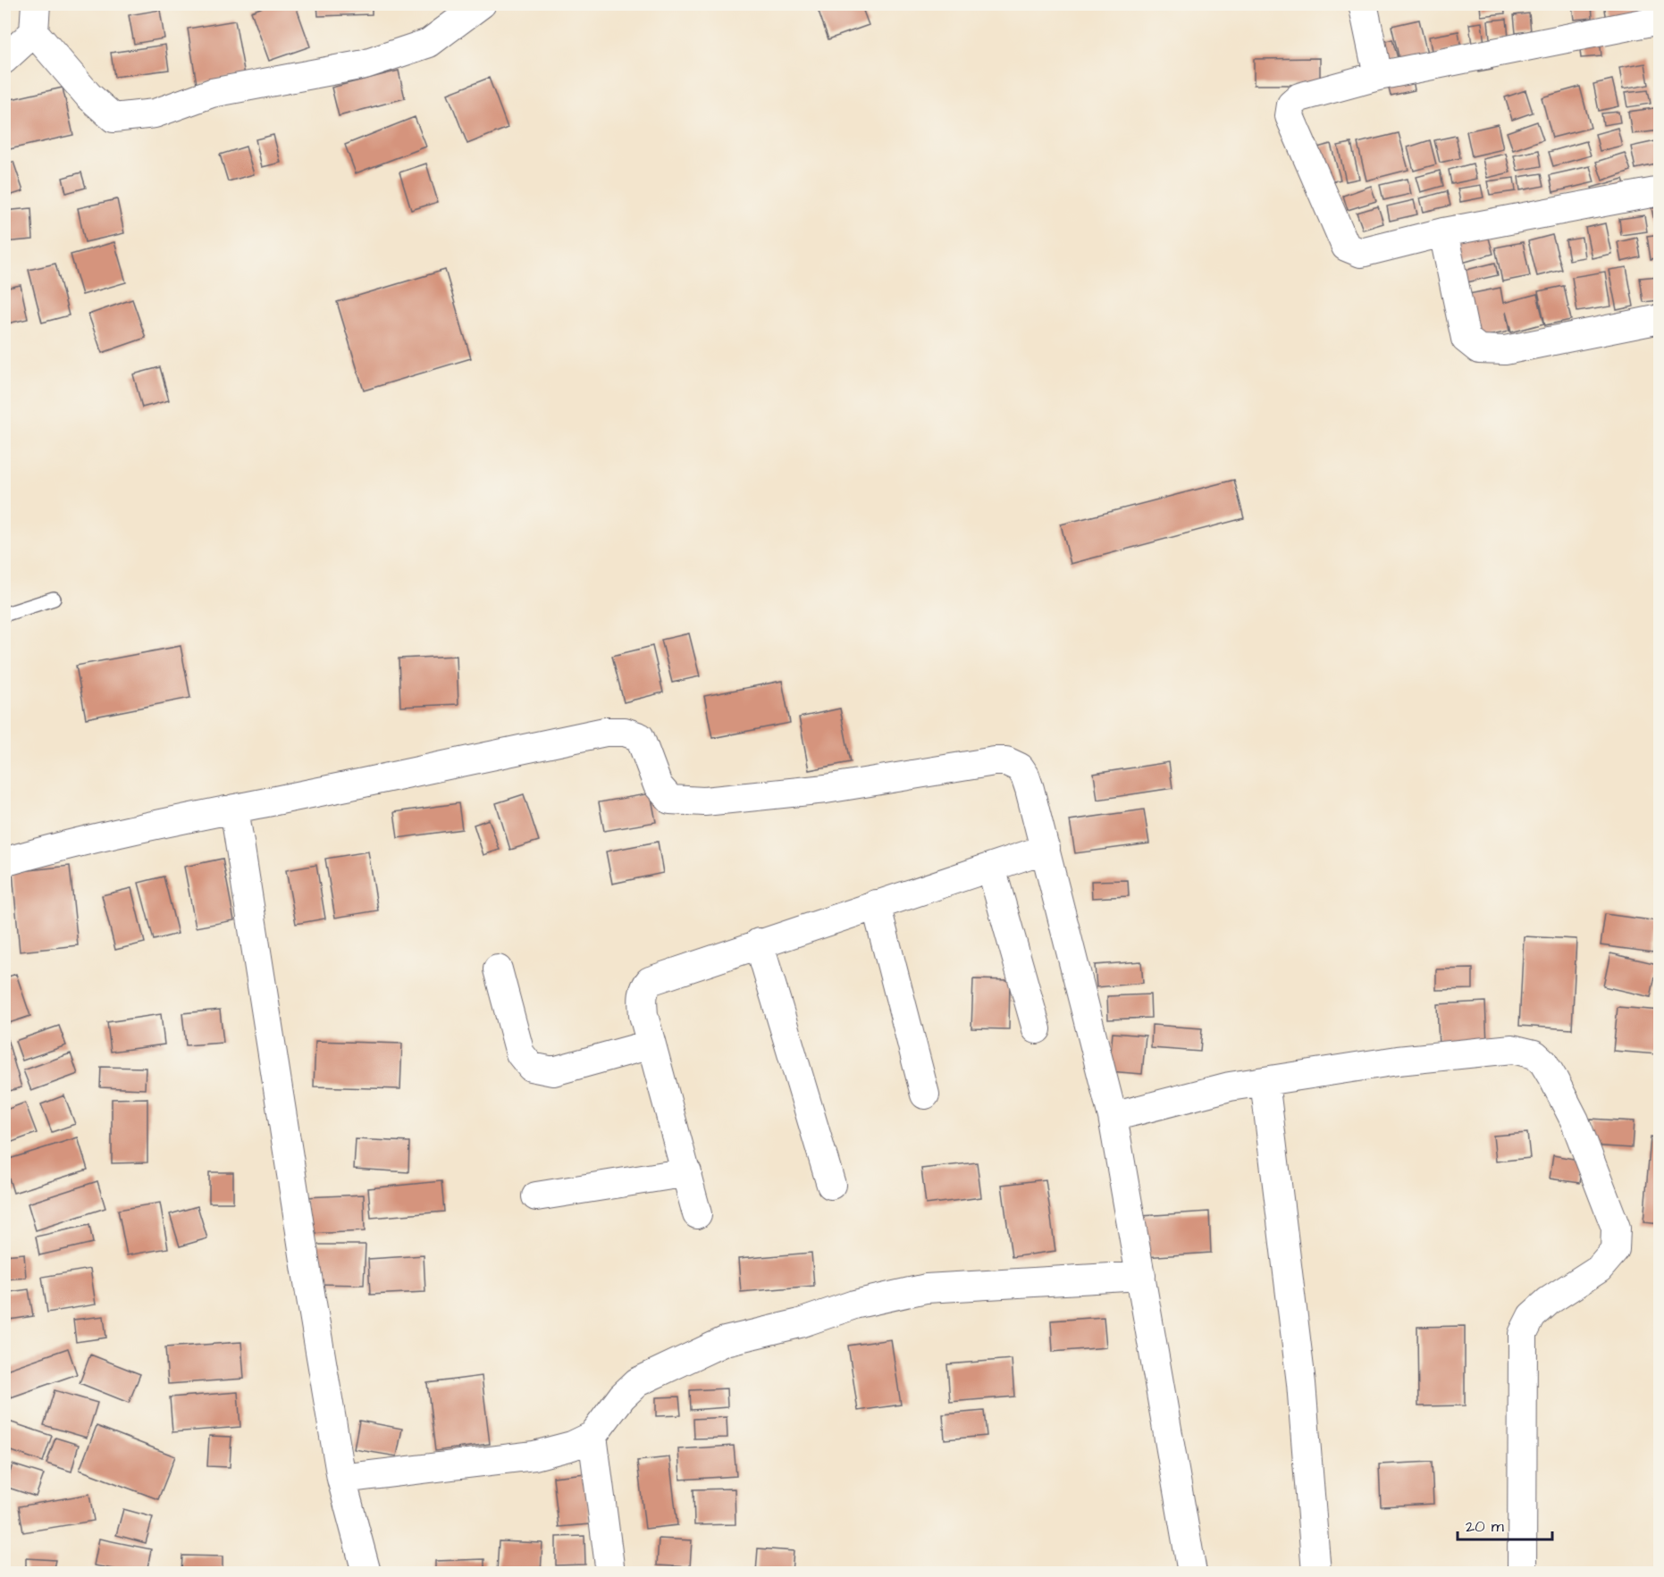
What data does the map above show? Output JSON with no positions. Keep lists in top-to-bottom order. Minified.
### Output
{"scale_bar":"20 m"}
